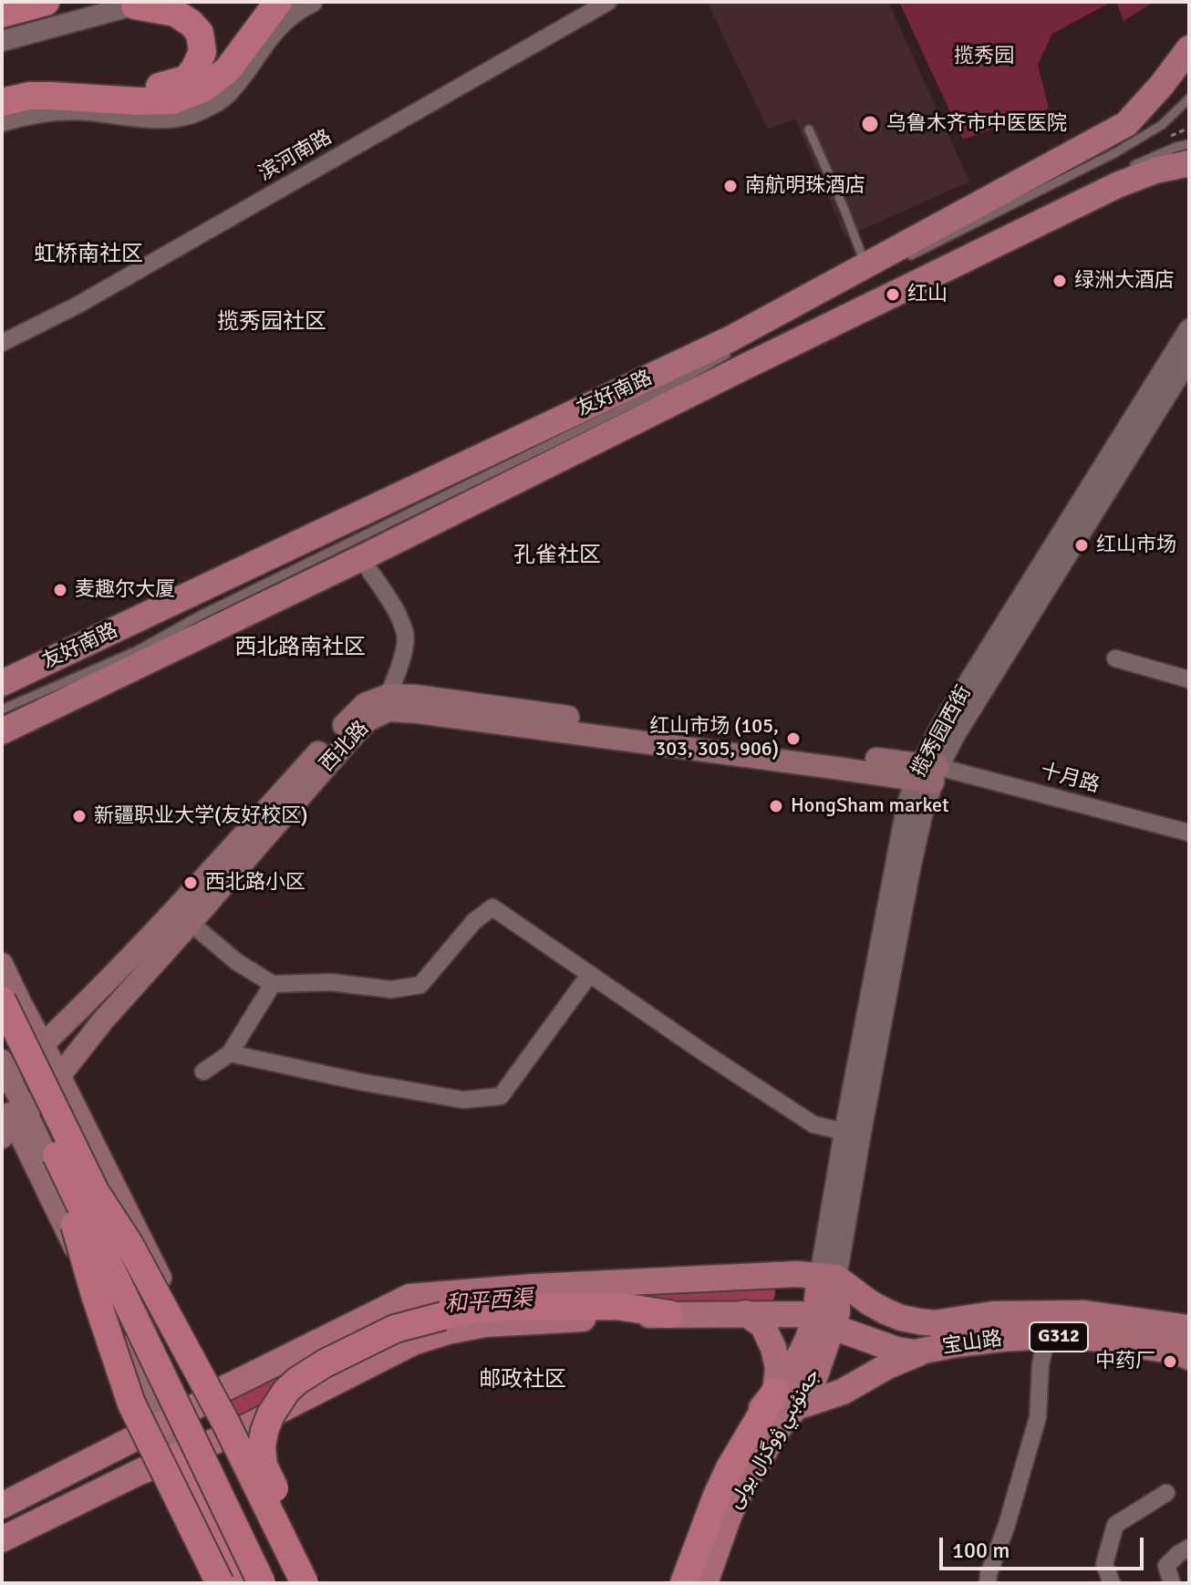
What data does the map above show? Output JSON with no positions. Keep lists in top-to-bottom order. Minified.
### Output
{"streets":{"main road":["友好南路","西北路","G312","宝山路","جەنۇبىي ۋوگزال يولى"],"street":["滨河南路","揽秀园西街","十月路"]},"crossings":[["揽秀园西街","十月路"]],"districts":["虹桥南社区","揽秀园社区","孔雀社区","西北路南社区","邮政社区"],"water":["和平西渠"],"parks":["揽秀园"],"places":["乌鲁木齐市中医医院","南航明珠酒店","绿洲大酒店","红山","红山市场","麦趣尔大厦","红山市场 (105, 303, 305, 906)","HongSham market","新疆职业大学(友好校区)","西北路小区","中药厂"],"scale_bar":"100 m"}
